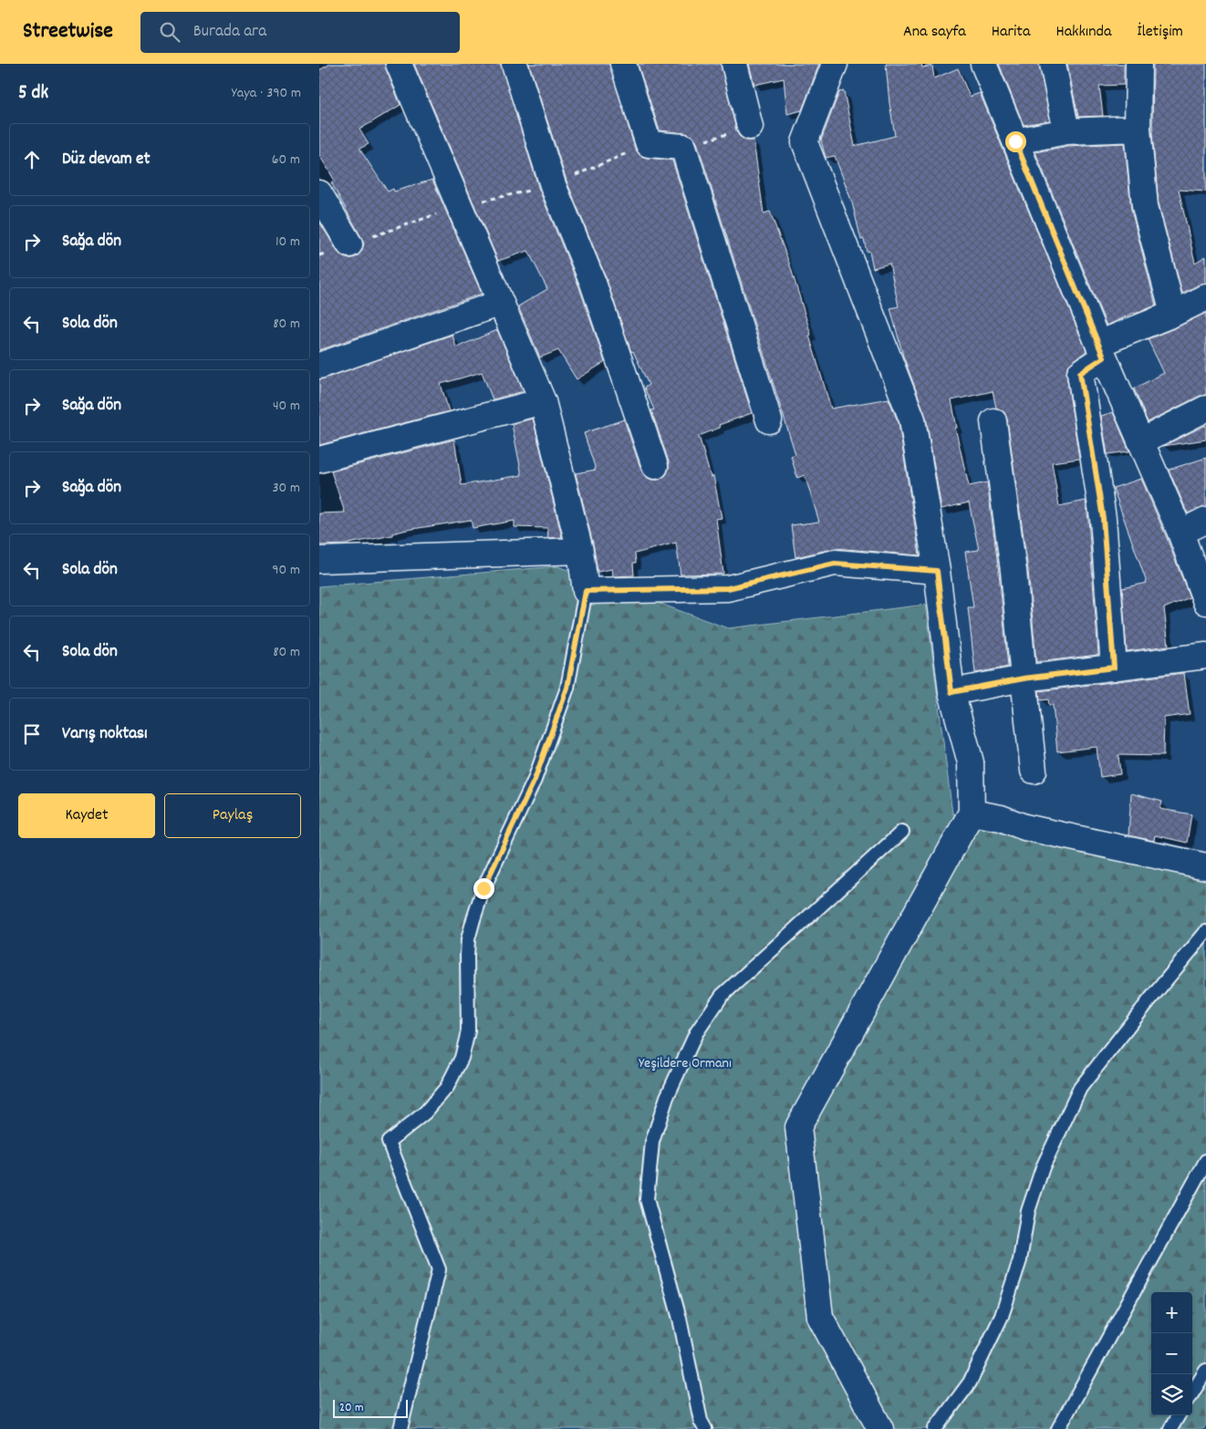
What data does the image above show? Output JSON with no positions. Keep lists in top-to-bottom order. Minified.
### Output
{"parks":["Yeşildere Ormanı"],"scale_bar":"20 m","page":{"header":"Streetwise","search":"Burada ara","nav":["Ana sayfa","Harita","Hakkında","İletişim"],"heading":["5 dk","Yaya · 390 m"],"list":[["Düz devam et","60 m"],["Sağa dön","10 m"],["Sola dön","80 m"],["Sağa dön","40 m"],["Sağa dön","30 m"],["Sola dön","90 m"],["Sola dön","80 m"],"Varış noktası"],"buttons":["Kaydet","Paylaş"],"map_buttons":["+","−"],"scale":"20 m"}}
